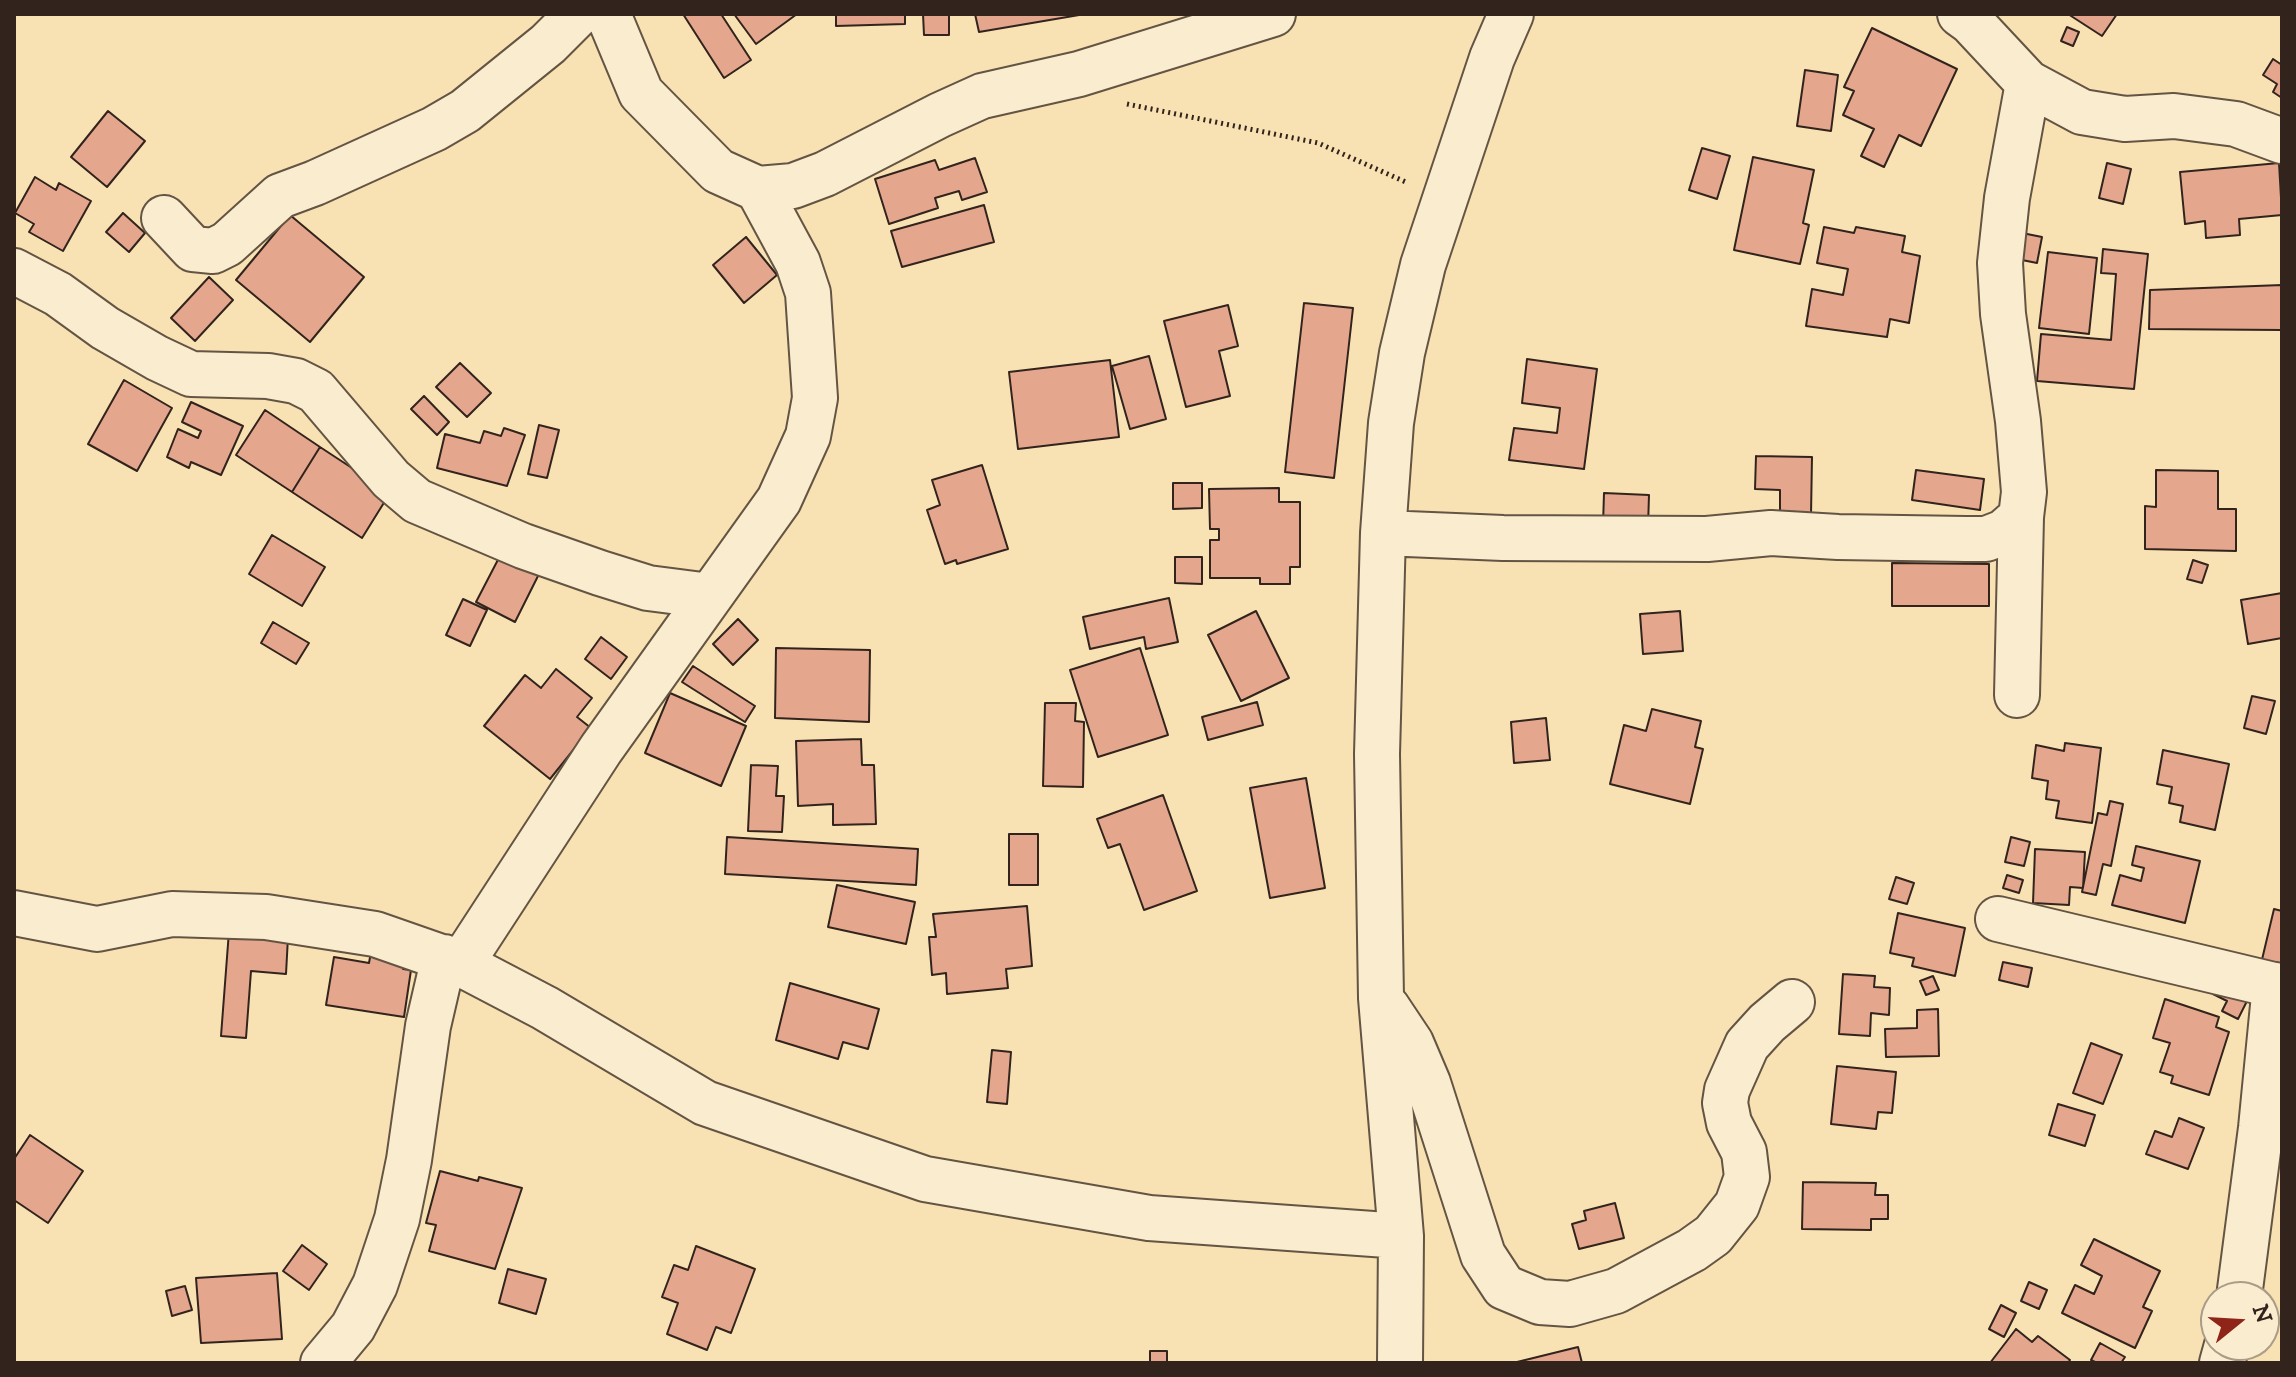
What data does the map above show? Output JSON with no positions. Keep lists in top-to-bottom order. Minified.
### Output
{"north":"right"}
